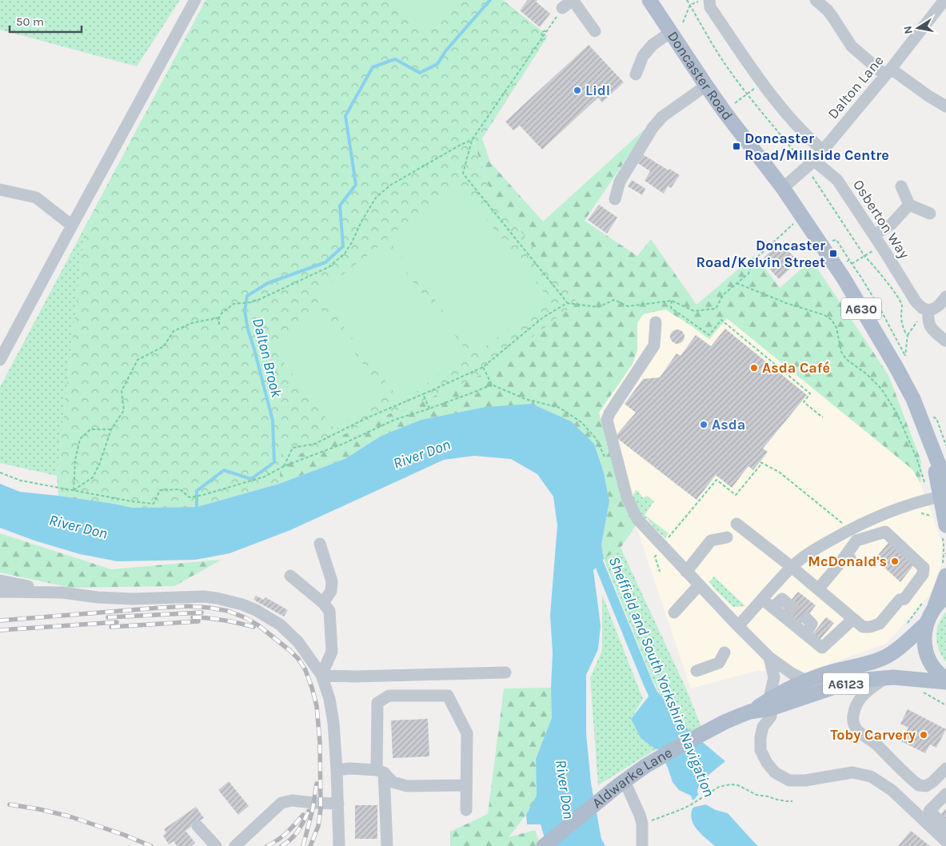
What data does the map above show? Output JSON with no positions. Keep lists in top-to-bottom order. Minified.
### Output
{"streets":{"main road":["Doncaster Road","A630","A6123","Aldwarke Lane"],"street":["Dalton Lane","Osberton Way"]},"crossings":[["Doncaster Road","Dalton Lane"],["Dalton Lane","Osberton Way"]],"water":["Dalton Brook","River Don","Sheffield and South Yorkshire Navigation"],"places":{"other":["Lidl","Asda Café","Asda","McDonald's","Toby Carvery"],"transit":["Doncaster Road/Millside Centre","Doncaster Road/Kelvin Street"]},"scale_bar":"50 m","north":"left"}
